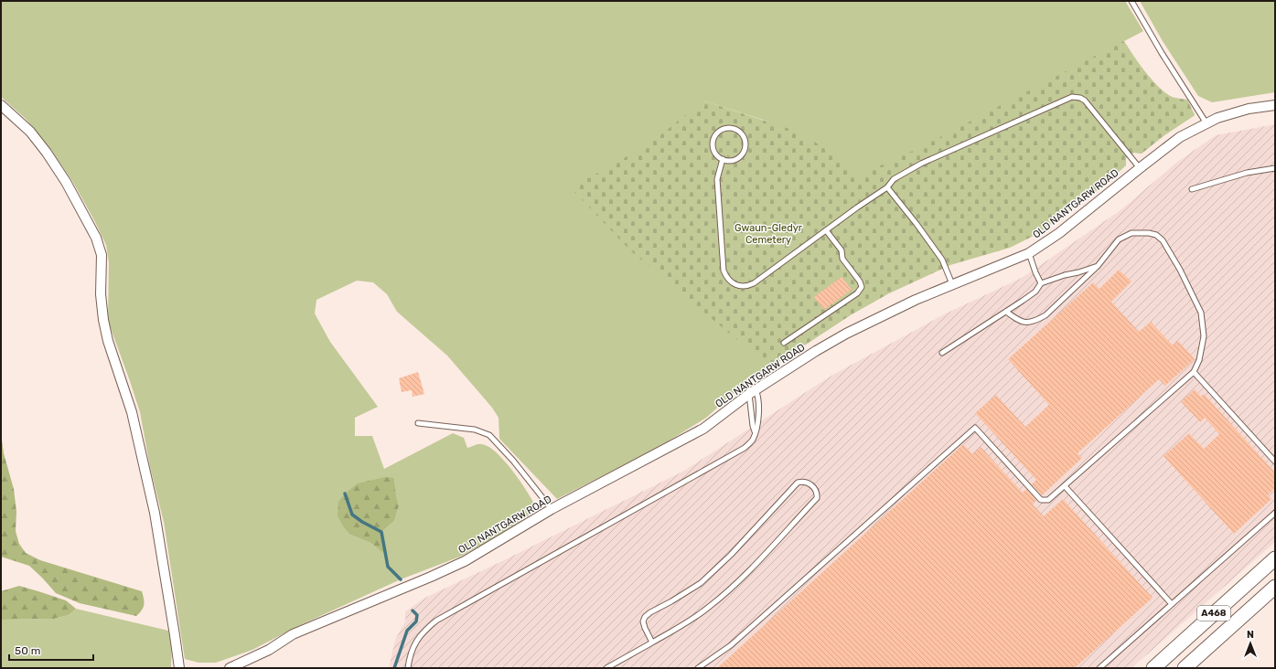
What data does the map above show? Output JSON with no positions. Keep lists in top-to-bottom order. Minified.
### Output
{"streets":{"main road":["A468"],"street":["OLD NANTGARW ROAD"]},"parks":["Gwaun-Gledyr Cemetery"],"scale_bar":"50 m","north":"top"}
